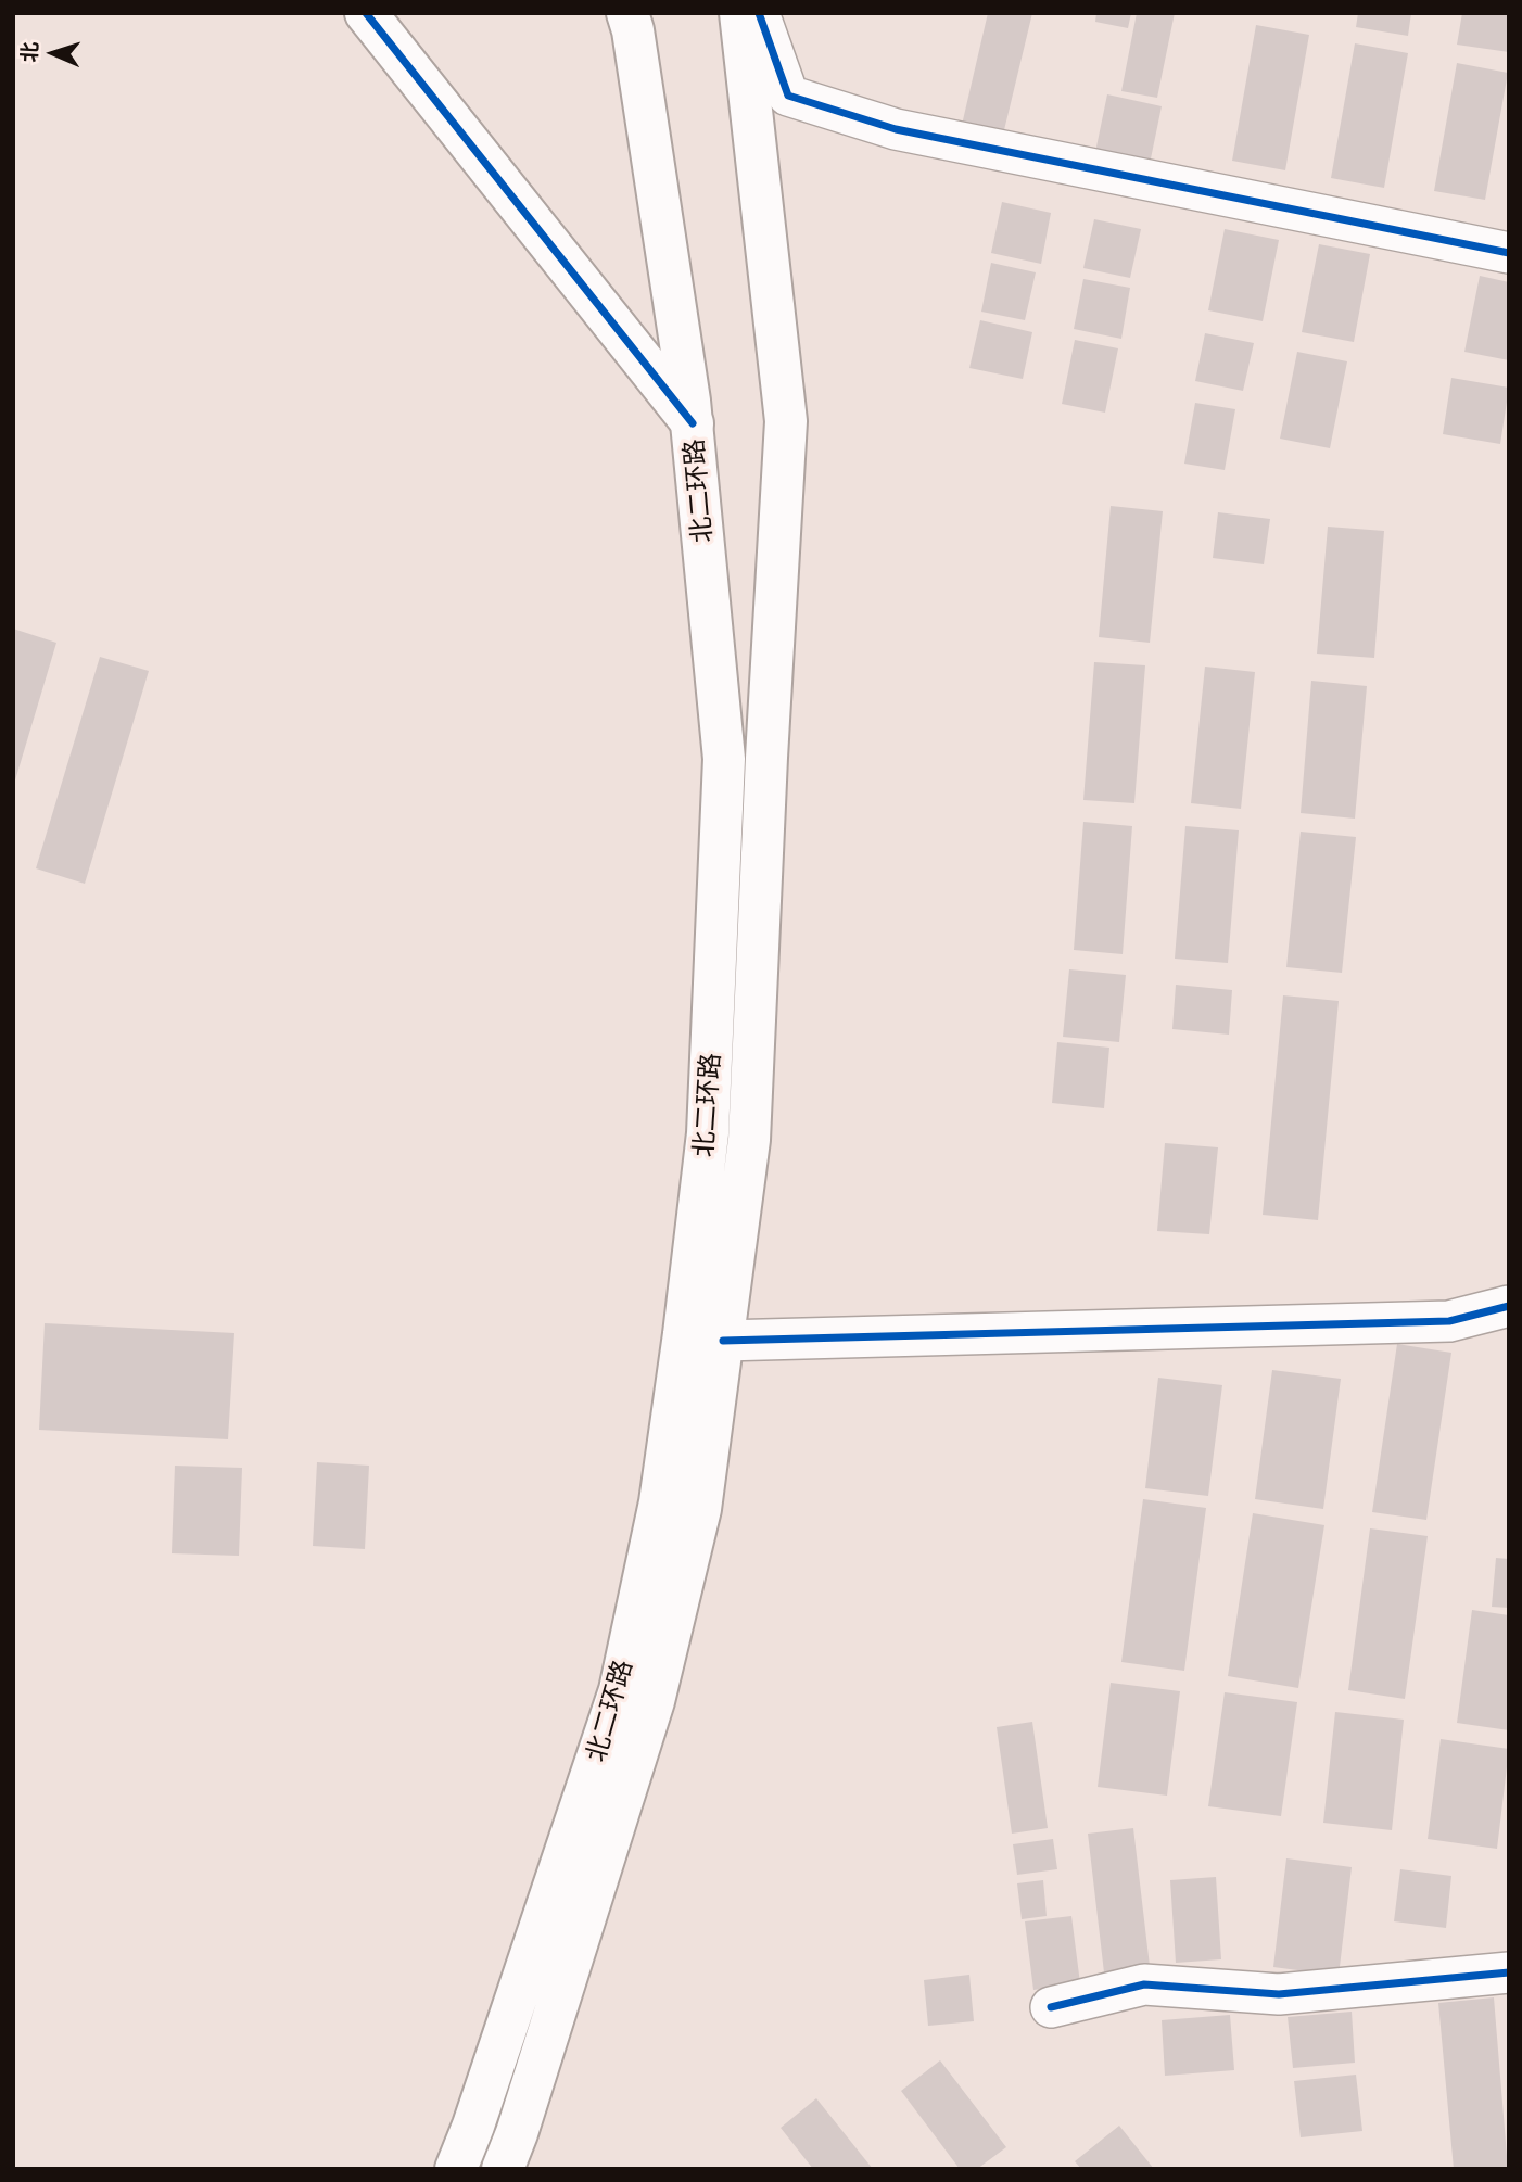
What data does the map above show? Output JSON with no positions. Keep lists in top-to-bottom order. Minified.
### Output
{"streets":{"main road":["北二环路"]},"north":"left"}
